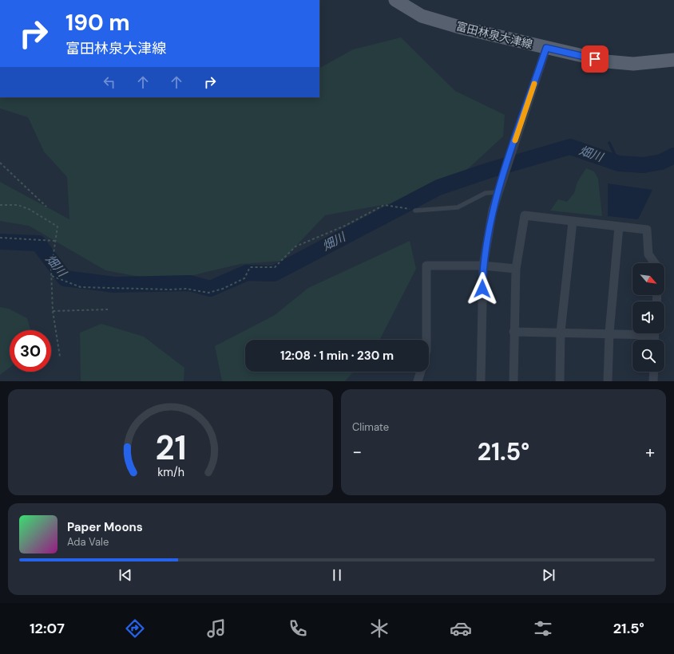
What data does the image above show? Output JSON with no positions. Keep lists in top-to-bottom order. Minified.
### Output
{"streets":{"main road":["富田林泉大津線"]},"water":["畑川"],"north":"bottom right","page":{"turn":["190 m","富田林泉大津線"],"limit":"30","trip":"12:08 · 1 min · 230 m","tile":"Climate","heat":["−","21.5°","+"],"song":["Paper Moons","Ada Vale"],"tabs":["12:07","21.5°"],"gauge":["21","km/h"]}}
